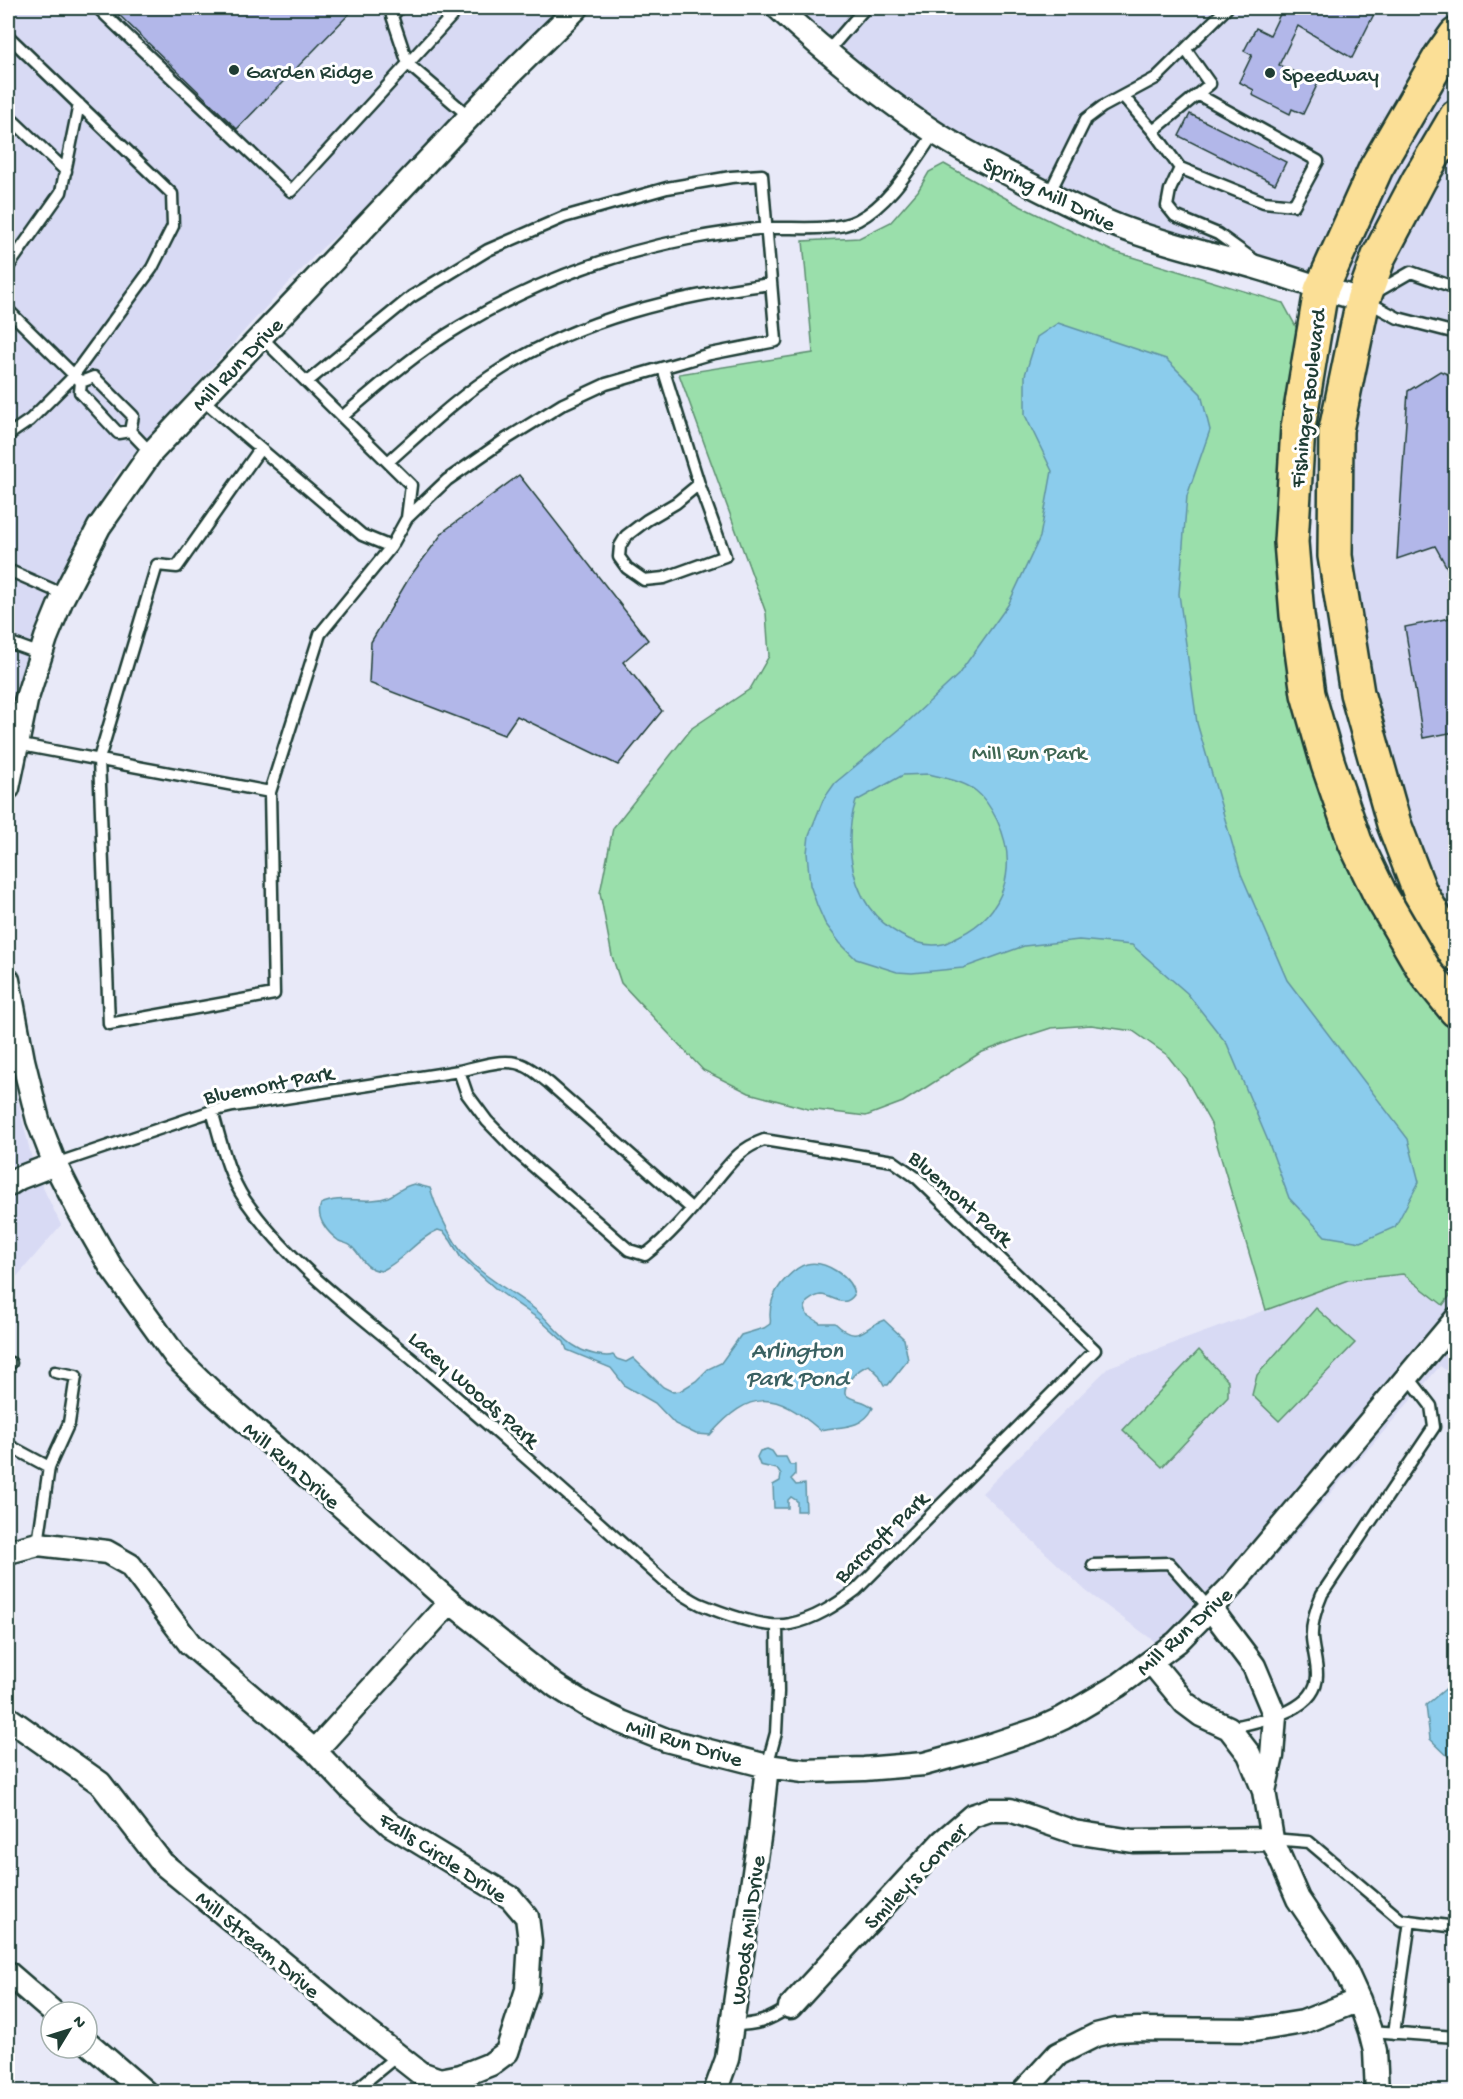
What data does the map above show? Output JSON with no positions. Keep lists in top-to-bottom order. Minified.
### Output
{"streets":{"main road":["Fishinger Boulevard"],"street":["Spring Mill Drive","Mill Run Drive","Falls Circle Drive","Smiley's Corner","Woods Mill Drive","Mill Stream Drive"],"lane":["Bluemont Park","Lacey Woods Park","Barcroft Park"]},"crossings":[["Spring Mill Drive","Fishinger Boulevard"],["Mill Run Drive","Bluemont Park"],["Mill Run Drive","Woods Mill Drive"],["Bluemont Park","Lacey Woods Park"],["Bluemont Park","Barcroft Park"],["Lacey Woods Park","Barcroft Park"],["Falls Circle Drive","Mill Stream Drive"],["Smiley's Corner","Woods Mill Drive"]],"water":["Arlington Park Pond"],"parks":["Mill Run Park"],"places":["Garden Ridge","Speedway"],"north":"top right"}
